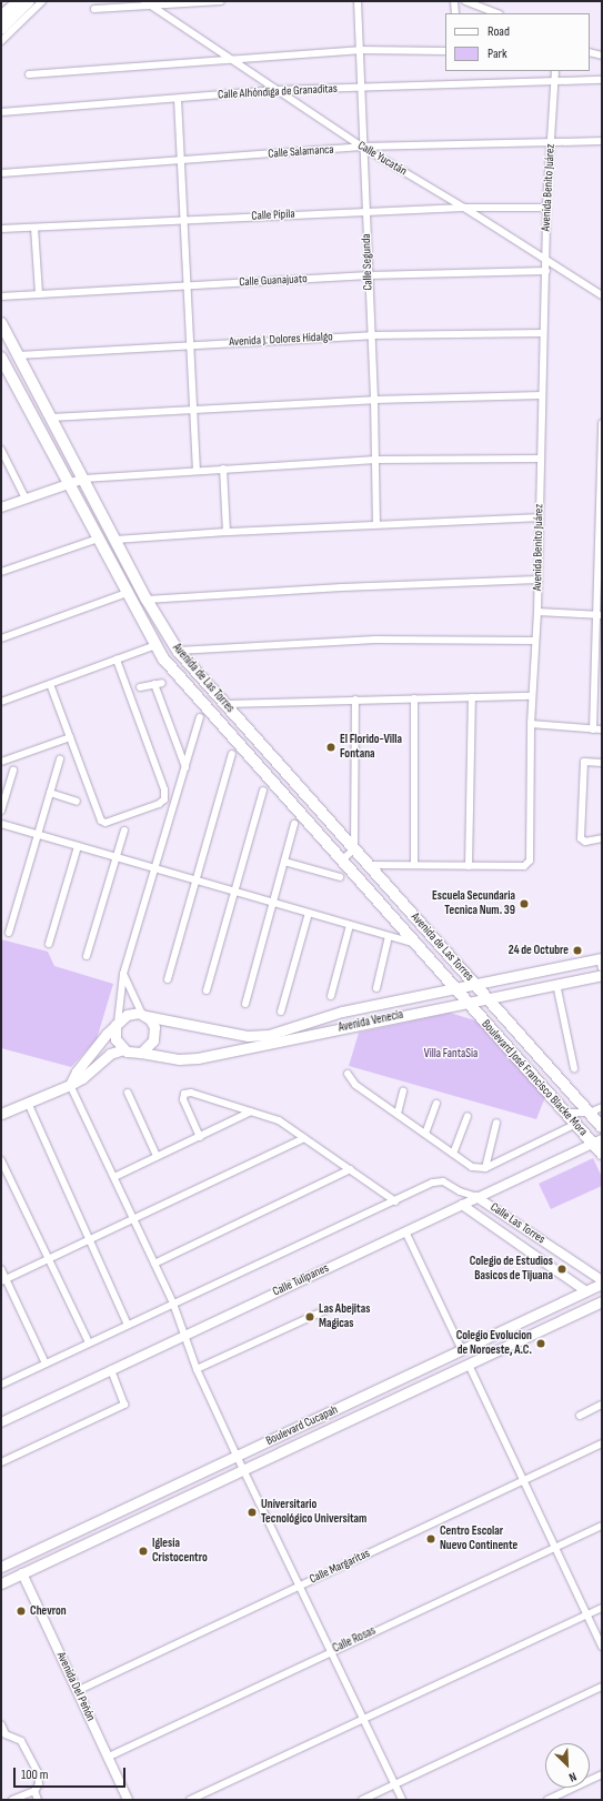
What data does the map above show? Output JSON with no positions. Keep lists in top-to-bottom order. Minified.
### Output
{"streets":{"main road":["Avenida de Las Torres","Avenida Venecia","Boulevard José Francisco Blacke Mora","Boulevard Cucapah"],"street":["Calle Alhóndiga de Granaditas","Calle Salamanca","Calle Yucatán","Avenida Benito Juárez","Calle Pípila","Calle Segunda","Calle Guanajuato","Avenida J. Dolores Hidalgo","Calle Las Torres","Calle Tulipanes","Calle Margaritas","Calle Rosas","Avenida Del Peñón"]},"crossings":[["Calle Alhóndiga de Granaditas","Calle Yucatán"],["Calle Alhóndiga de Granaditas","Avenida Benito Juárez"],["Calle Alhóndiga de Granaditas","Calle Segunda"],["Calle Salamanca","Calle Yucatán"],["Calle Salamanca","Avenida Benito Juárez"],["Calle Salamanca","Calle Segunda"],["Calle Yucatán","Avenida Benito Juárez"],["Calle Yucatán","Calle Pípila"],["Calle Yucatán","Calle Segunda"],["Avenida Benito Juárez","Calle Pípila"],["Avenida Benito Juárez","Calle Guanajuato"],["Avenida Benito Juárez","Avenida J. Dolores Hidalgo"],["Avenida Benito Juárez","Avenida de Las Torres"],["Calle Pípila","Calle Segunda"],["Calle Segunda","Calle Guanajuato"],["Calle Segunda","Avenida J. Dolores Hidalgo"],["Avenida J. Dolores Hidalgo","Avenida de Las Torres"],["Avenida de Las Torres","Avenida Venecia"],["Avenida de Las Torres","Boulevard José Francisco Blacke Mora"],["Avenida Venecia","Boulevard José Francisco Blacke Mora"],["Boulevard José Francisco Blacke Mora","Calle Tulipanes"],["Calle Las Torres","Calle Tulipanes"],["Calle Las Torres","Boulevard Cucapah"],["Boulevard Cucapah","Avenida Del Peñón"],["Calle Margaritas","Avenida Del Peñón"],["Calle Rosas","Avenida Del Peñón"]],"parks":["Villa FantaSia"],"places":["El Florido-Villa Fontana","Escuela Secundaria Tecnica Num. 39","24 de Octubre","Colegio de Estudios Basicos de Tijuana","Las Abejitas Magicas","Colegio Evolucion de Noroeste, A.C.","Universitario Tecnológico Universitam","Centro Escolar Nuevo Continente","Iglesia Cristocentro","Chevron"],"legend":["Road","Park"],"scale_bar":"100 m","north":"bottom right"}
